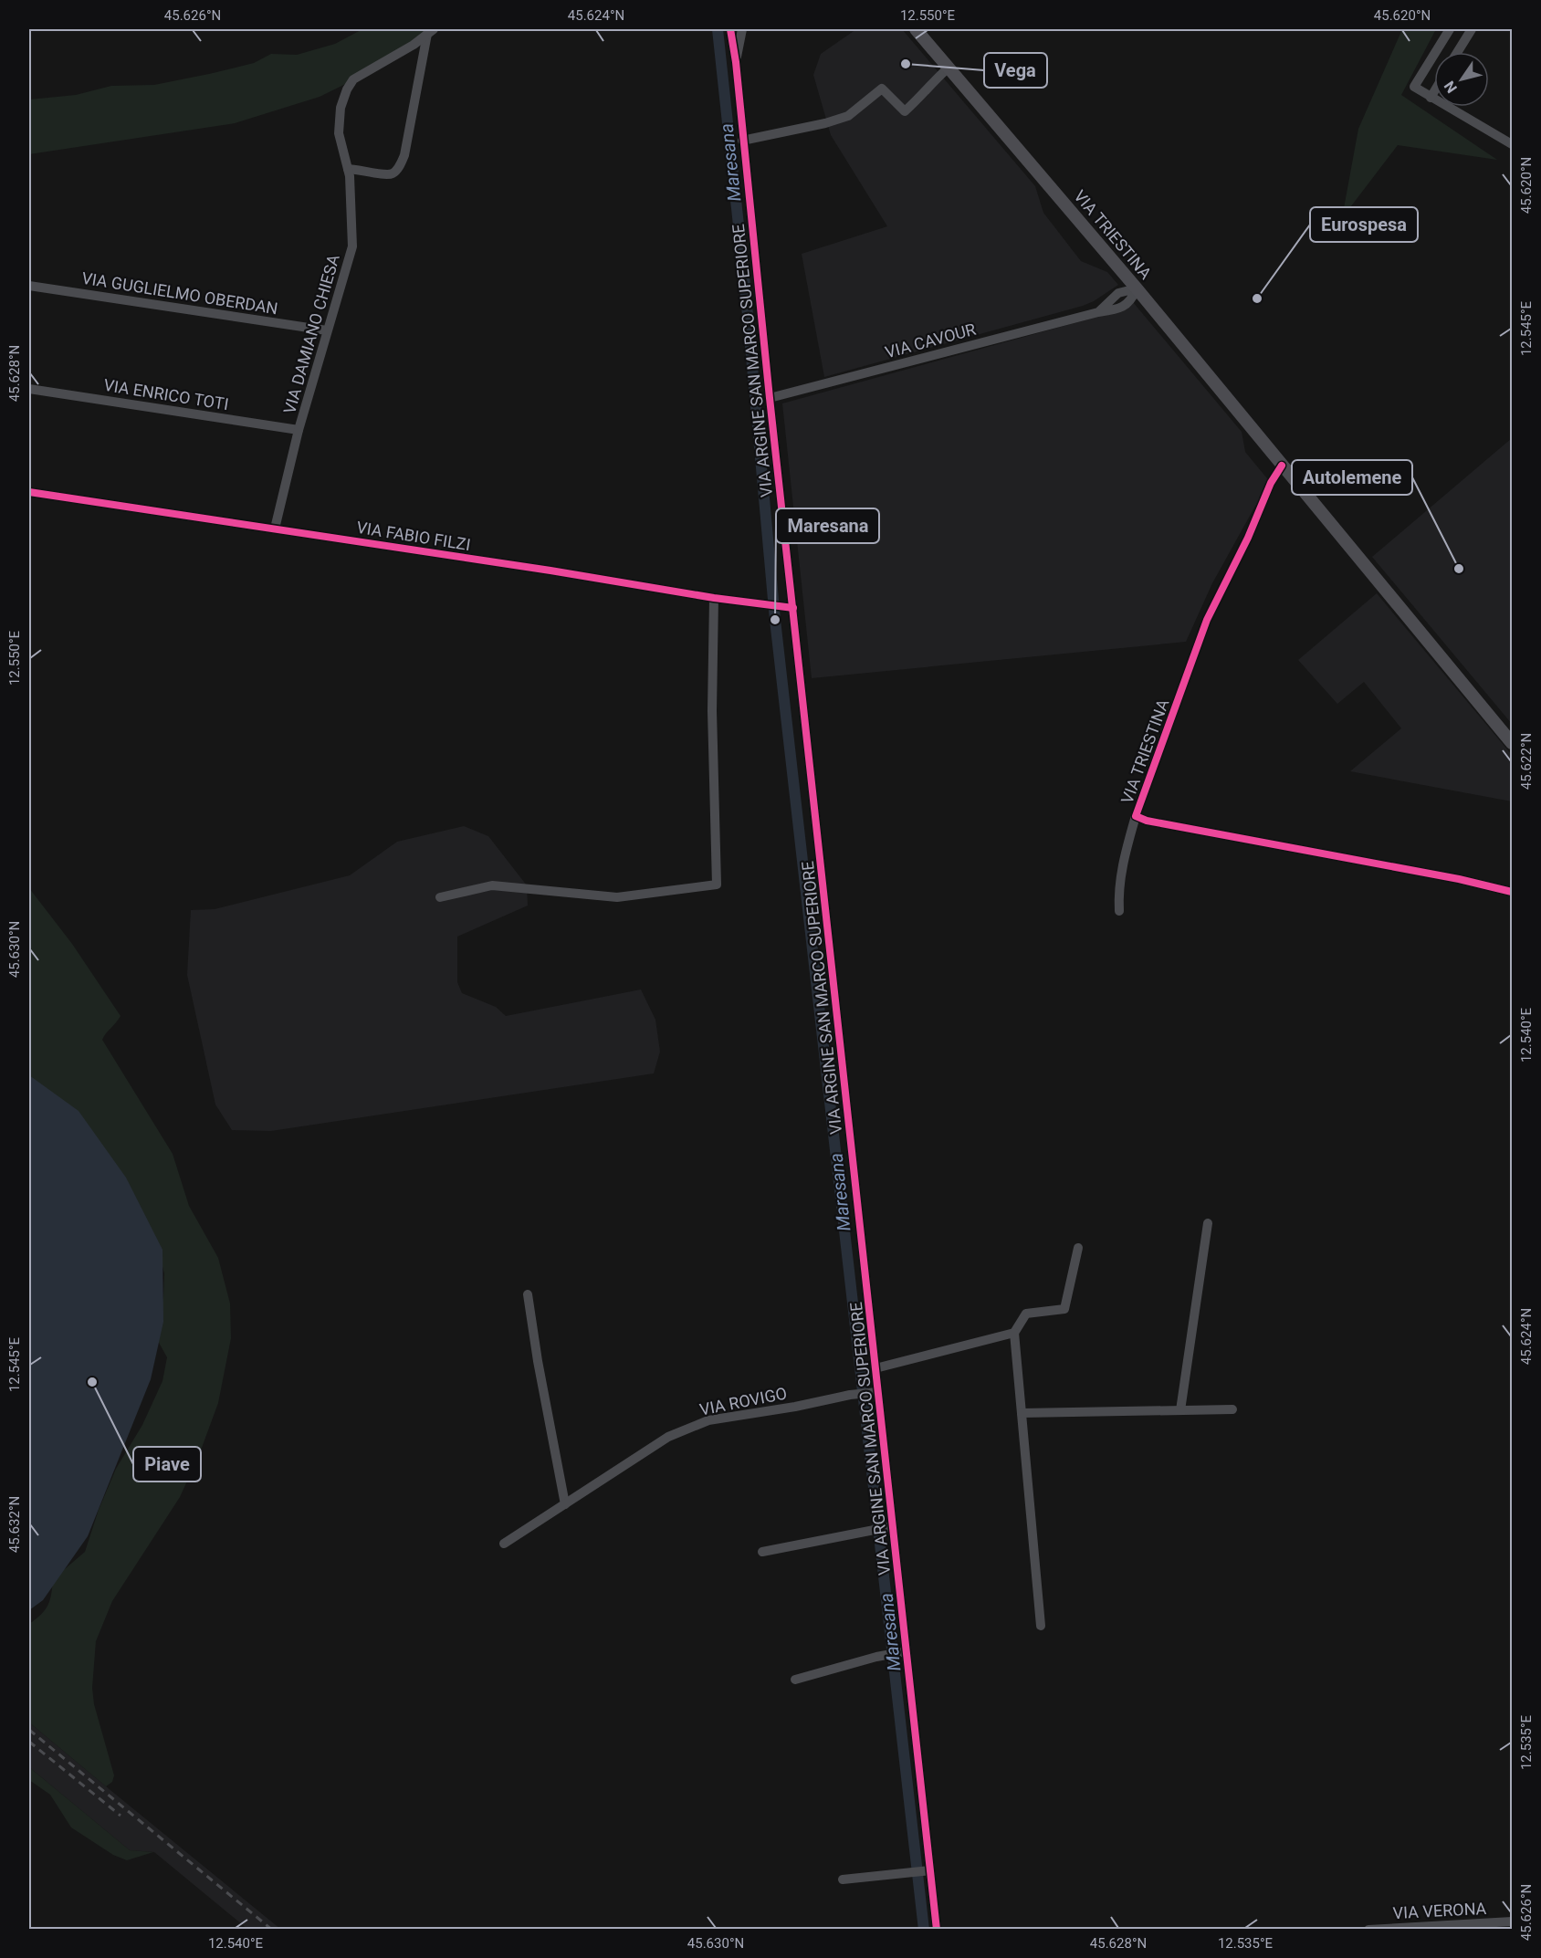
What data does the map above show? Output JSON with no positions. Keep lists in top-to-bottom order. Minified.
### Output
{"streets":{"main road":["VIA TRIESTINA"],"street":["VIA GUGLIELMO OBERDAN","VIA DAMIANO CHIESA","VIA CAVOUR","VIA ARGINE SAN MARCO SUPERIORE","VIA ENRICO TOTI","VIA FABIO FILZI","VIA ROVIGO","VIA VERONA"]},"crossings":[["VIA TRIESTINA","VIA CAVOUR"],["VIA GUGLIELMO OBERDAN","VIA DAMIANO CHIESA"],["VIA DAMIANO CHIESA","VIA ENRICO TOTI"],["VIA DAMIANO CHIESA","VIA FABIO FILZI"],["VIA CAVOUR","VIA ARGINE SAN MARCO SUPERIORE"],["VIA ARGINE SAN MARCO SUPERIORE","VIA FABIO FILZI"],["VIA ARGINE SAN MARCO SUPERIORE","VIA ROVIGO"]],"water":["Maresana"],"places":["Vega","Eurospesa","Autolemene","Maresana","Piave"],"north":"bottom left","coordinates":["45.626°N","45.624°N","12.550°E","45.620°N","12.545°E","45.628°N","45.622°N","45.630°N","12.540°E","45.632°N","12.535°E"]}
